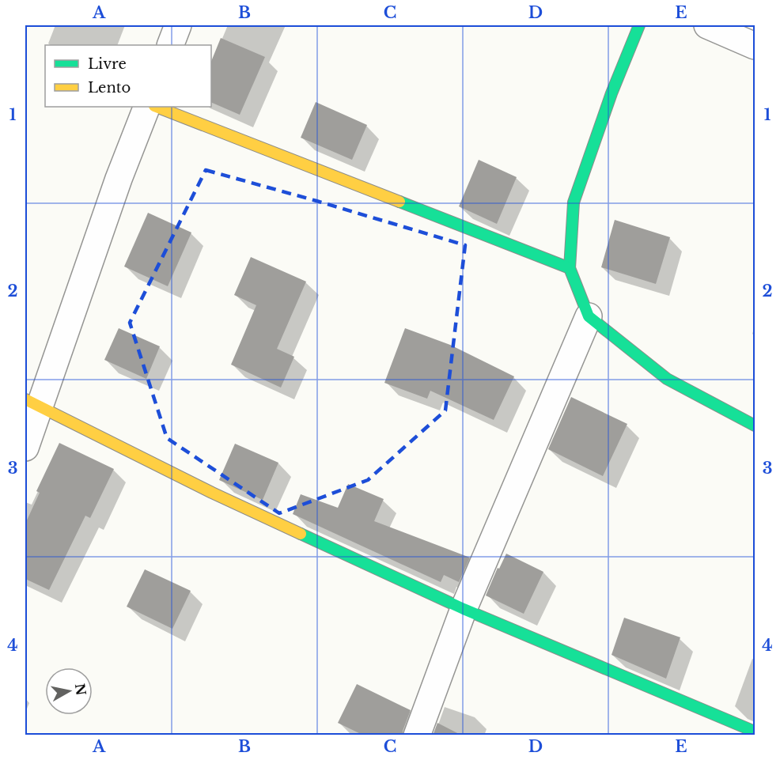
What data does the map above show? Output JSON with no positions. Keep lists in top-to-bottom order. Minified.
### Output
{"legend":["Livre","Lento"],"north":"right","grid":{"columns":["A","B","C","D","E"],"rows":["1","2","3","4"]}}
